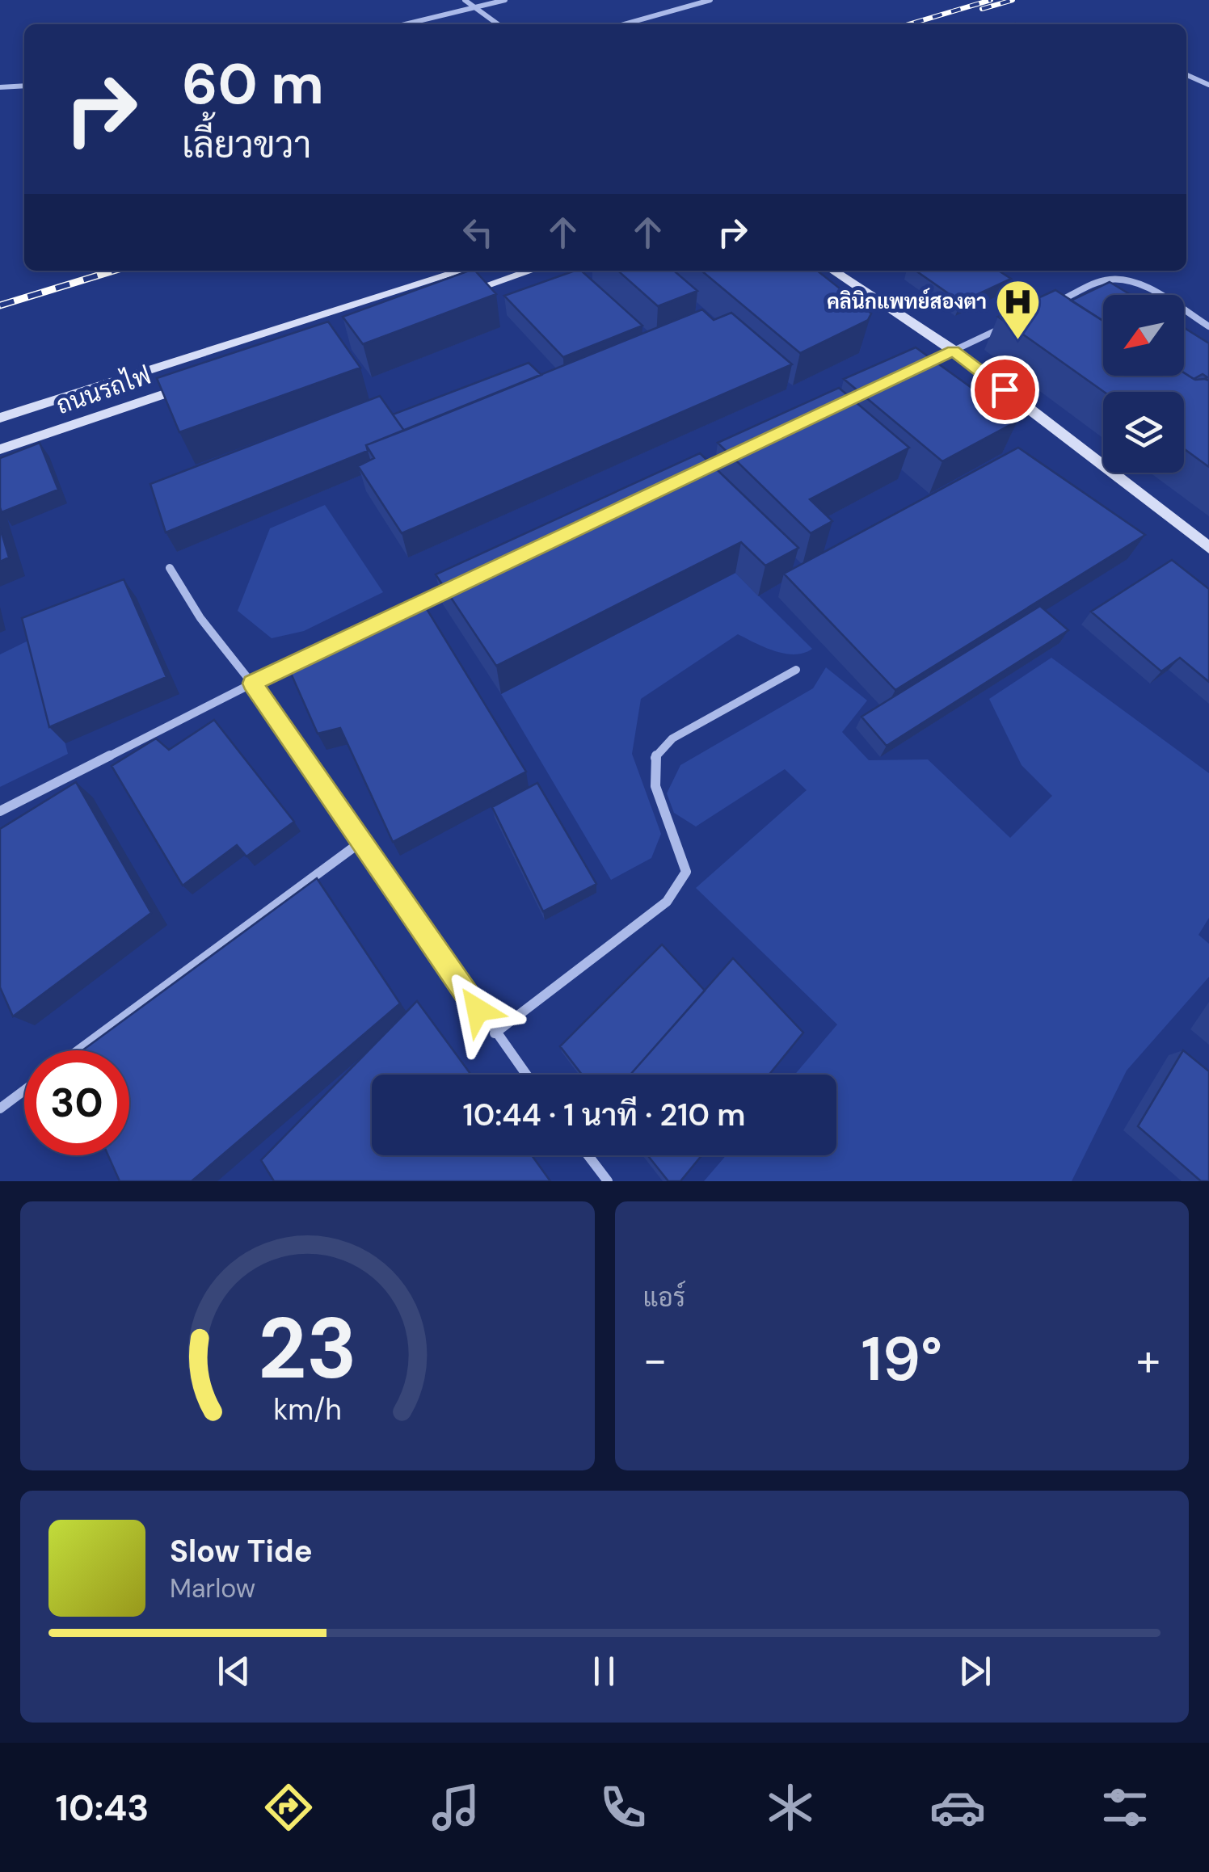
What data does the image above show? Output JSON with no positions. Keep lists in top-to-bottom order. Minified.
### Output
{"streets":{"street":["ถนนรถไฟ"]},"places":{"hospital":["คลินิกแพทย์สองตา"]},"north":"bottom left","page":{"turn":["60 m","เลี้ยวขวา"],"limit":"30","trip":"10:44 · 1 นาที · 210 m","tile":"แอร์","heat":["−","19°","+"],"song":["Slow Tide","Marlow"],"tabs":"10:43","gauge":["23","km/h"]}}
